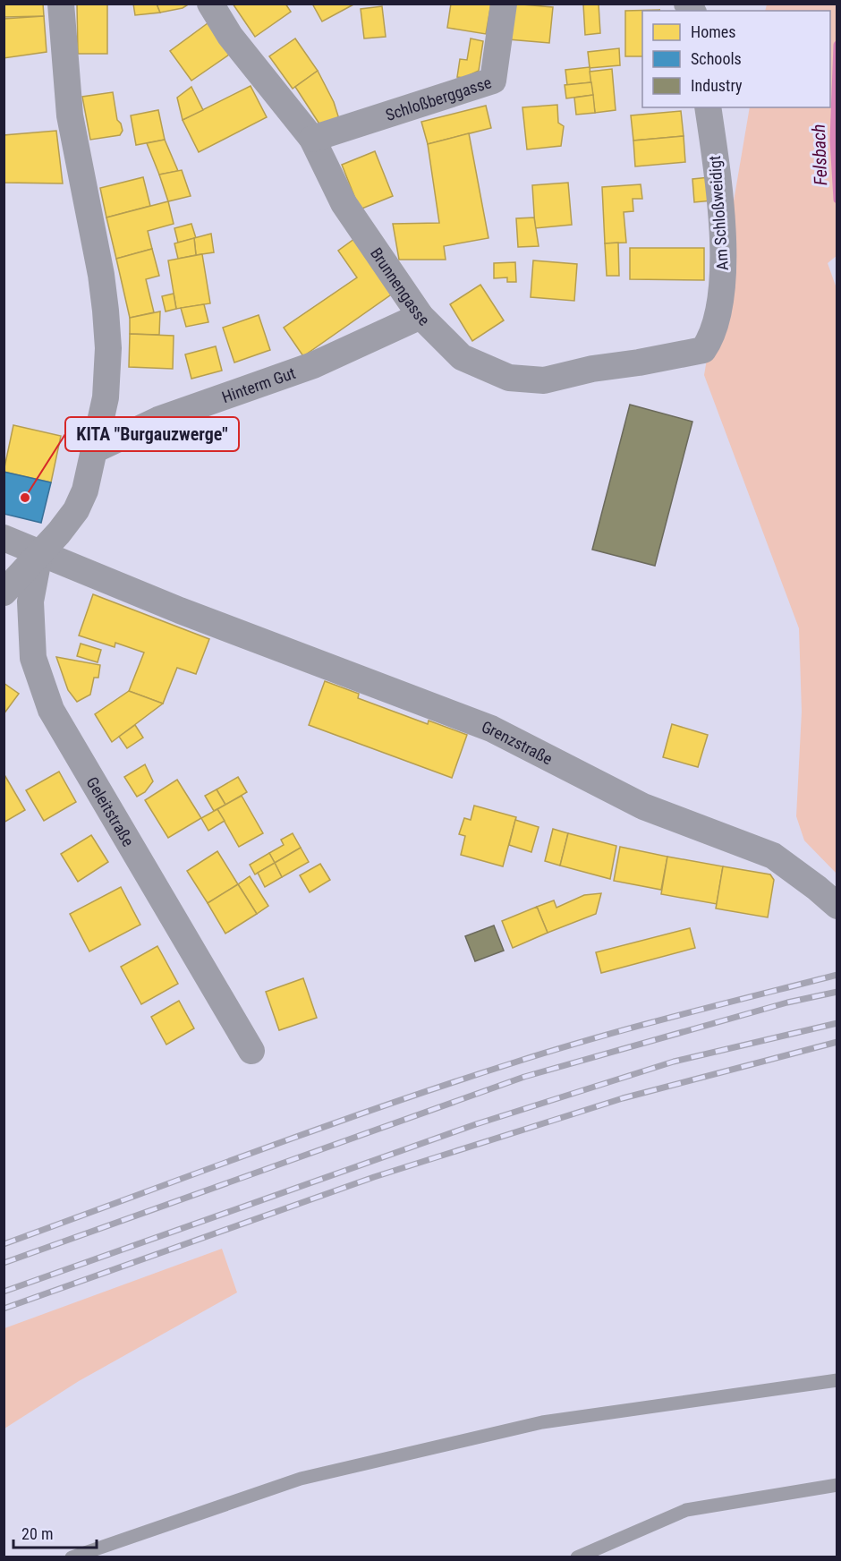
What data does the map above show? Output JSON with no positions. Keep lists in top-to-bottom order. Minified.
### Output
{"streets":{"street":["Schloßberggasse","Am Schloßweidigt","Brunnengasse","Hinterm Gut","Grenzstraße","Geleitstraße"]},"crossings":[["Schloßberggasse","Brunnengasse"],["Am Schloßweidigt","Brunnengasse"],["Brunnengasse","Hinterm Gut"],["Grenzstraße","Geleitstraße"]],"water":["Felsbach"],"places":["KITA \"Burgauzwerge\""],"legend":["Homes","Schools","Industry"],"scale_bar":"20 m"}
